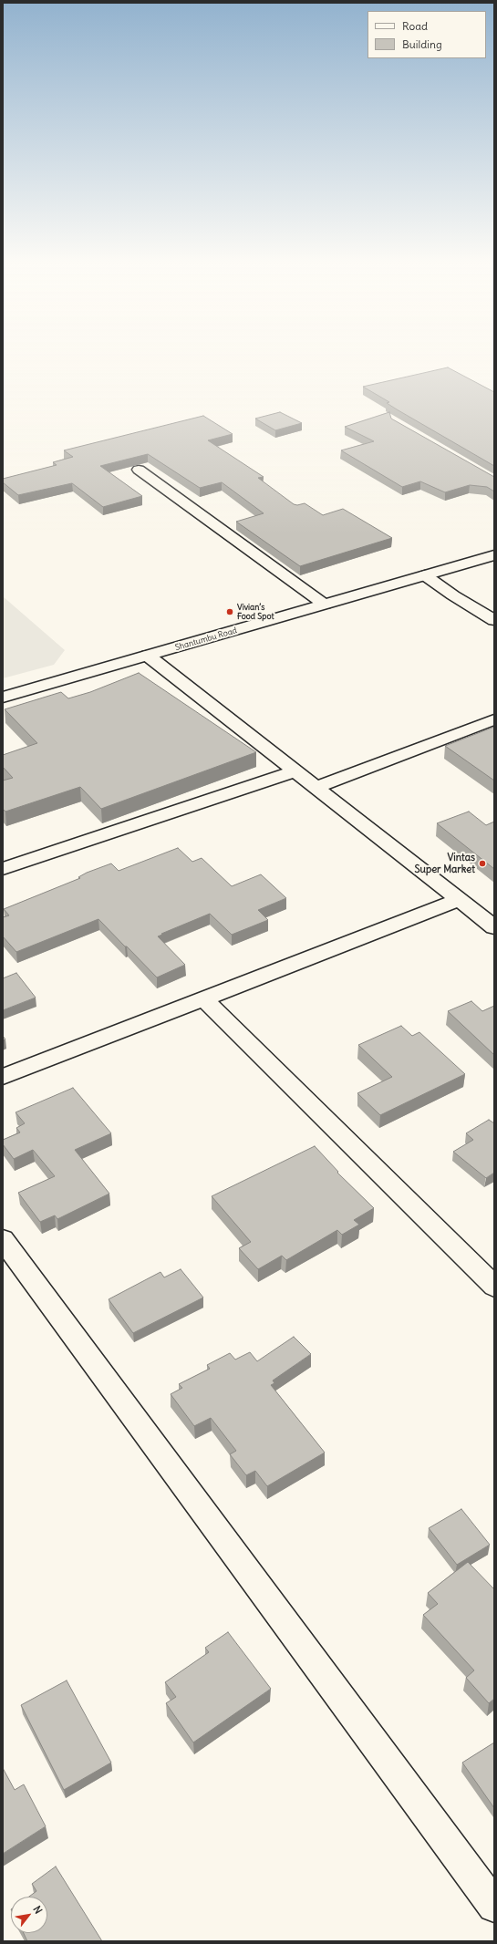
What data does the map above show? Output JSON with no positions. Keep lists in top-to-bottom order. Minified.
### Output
{"streets":{"street":["Shantumbu Road"]},"places":["Vivian’s Food Spot","Vintas Super Market"],"legend":["Road","Building"],"north":"top right"}
